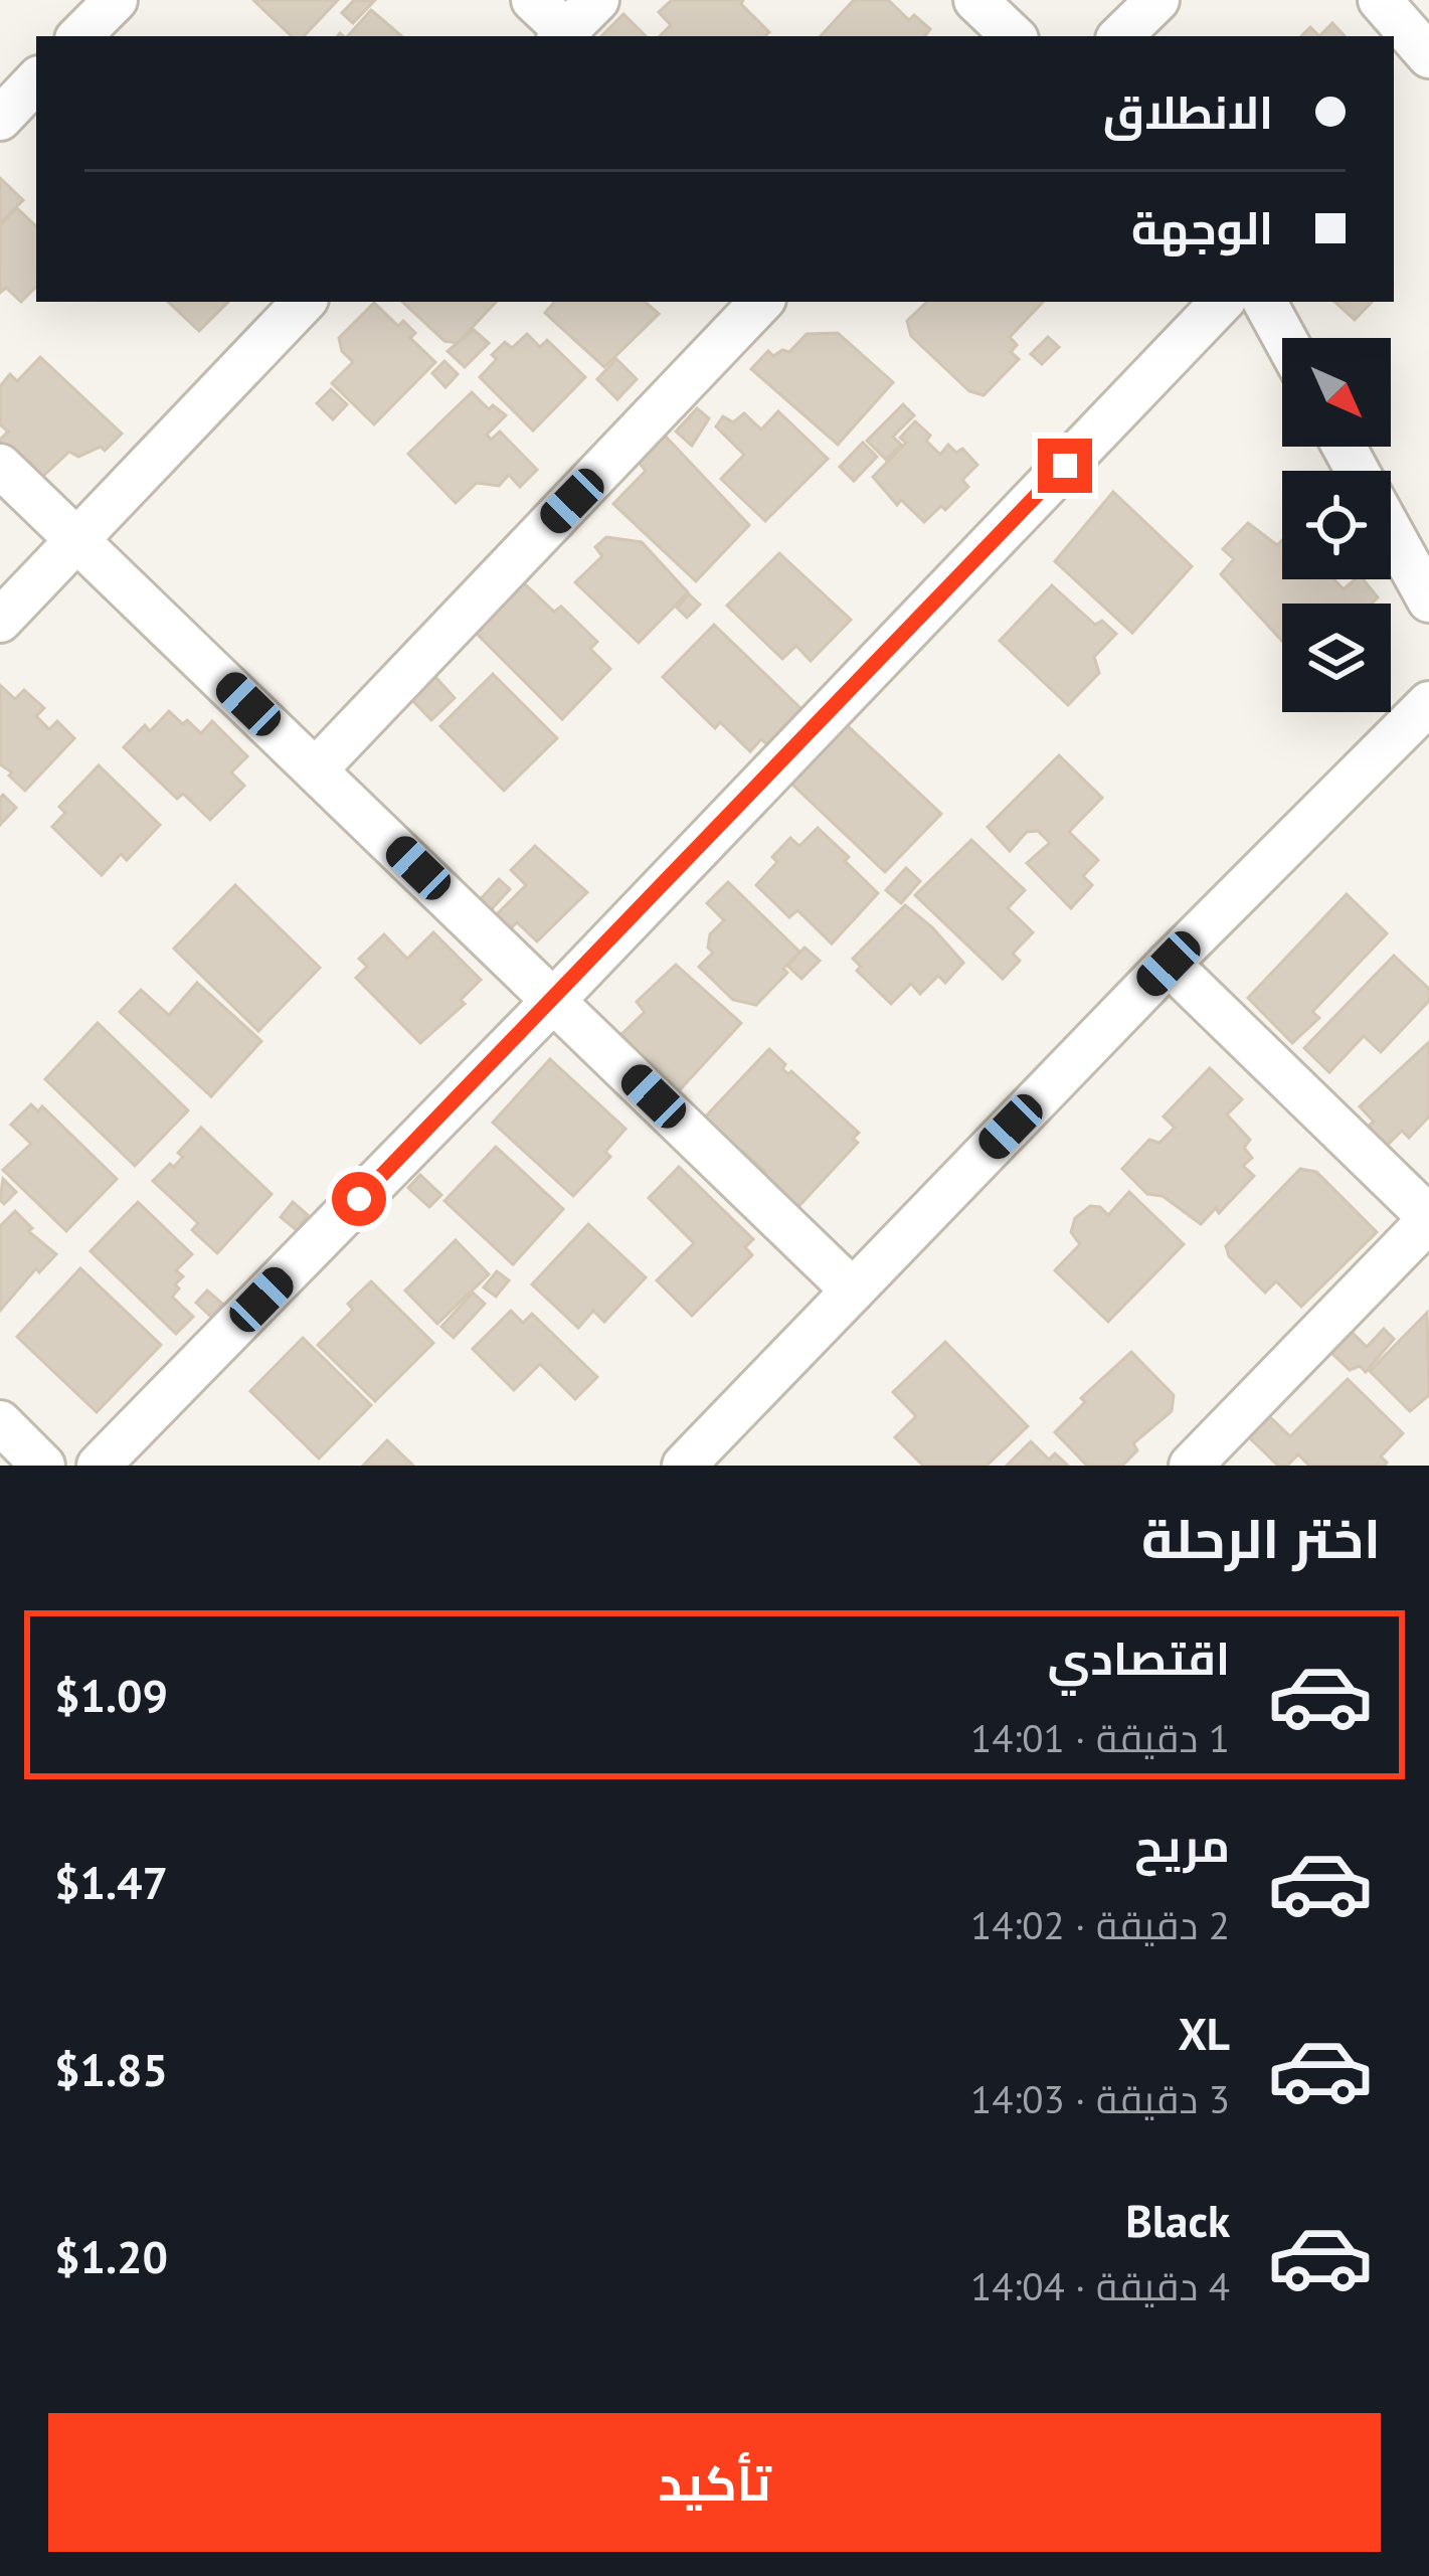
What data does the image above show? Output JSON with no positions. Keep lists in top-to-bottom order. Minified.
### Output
{"north":"bottom right","page":{"banner":["الانطلاق","الوجهة"],"heading":"اختر الرحلة","list":[{"name":"اقتصادي","note":"1 دقيقة · 14:01","value":"$1.09"},{"name":"مريح","note":"2 دقيقة · 14:02","value":"$1.47"},{"name":"XL","note":"3 دقيقة · 14:03","value":"$1.85"},{"name":"Black","note":"4 دقيقة · 14:04","value":"$1.20"}],"buttons":"تأكيد"}}
